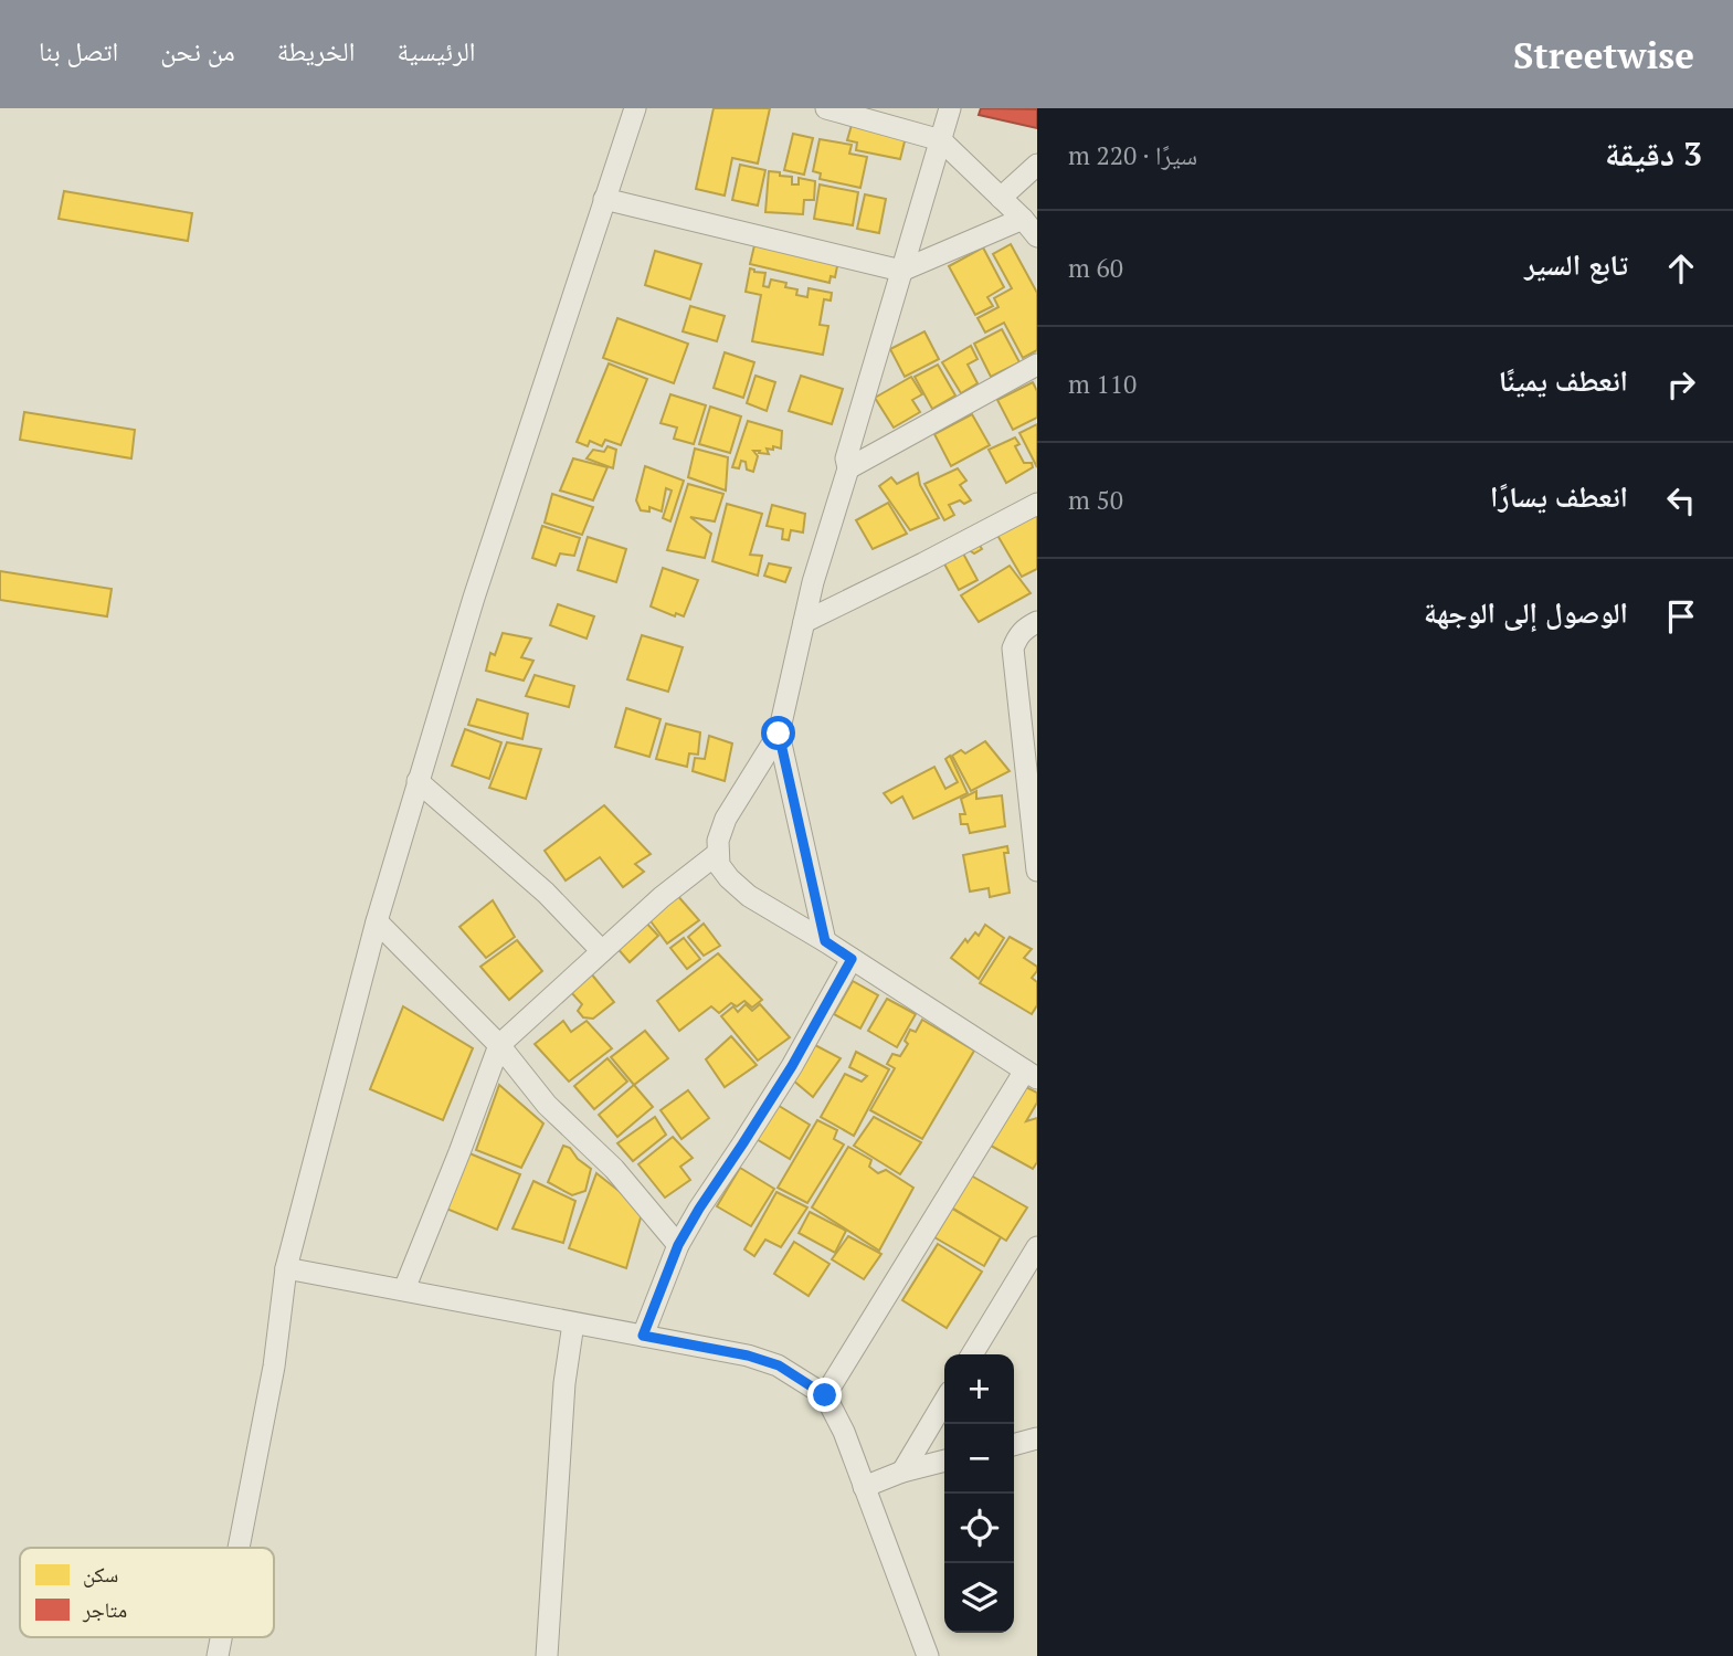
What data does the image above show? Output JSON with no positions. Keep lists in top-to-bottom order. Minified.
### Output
{"legend":["سكن","متاجر"],"page":{"header":"Streetwise","nav":["الرئيسية","الخريطة","من نحن","اتصل بنا"],"heading":["3 دقيقة","سيرًا · 220 m"],"list":[["تابع السير","60 m"],["انعطف يمينًا","110 m"],["انعطف يسارًا","50 m"],"الوصول إلى الوجهة"],"map_buttons":["+","−"]}}
